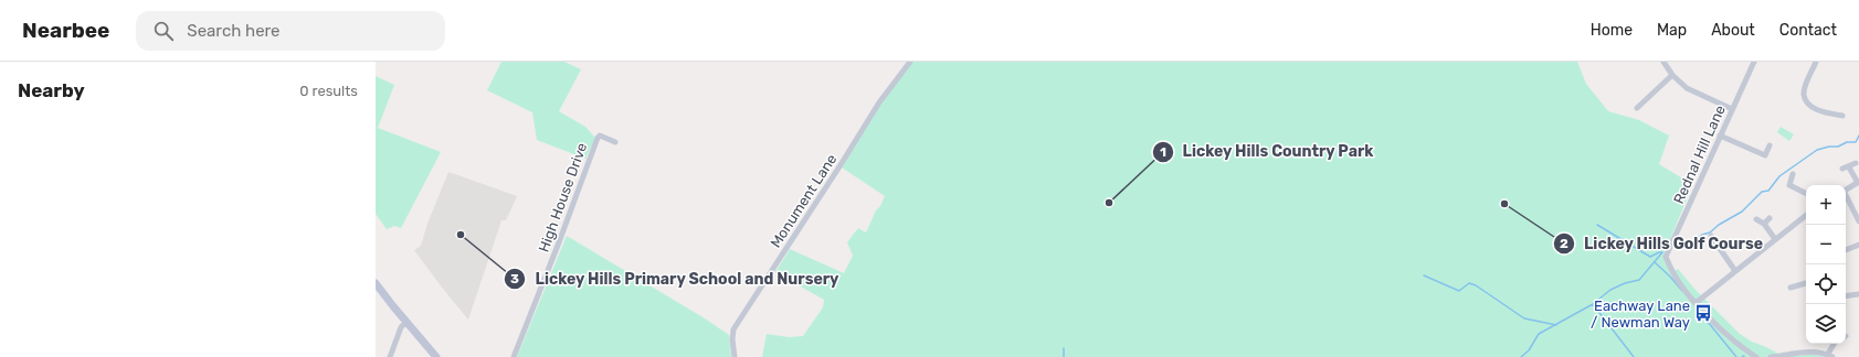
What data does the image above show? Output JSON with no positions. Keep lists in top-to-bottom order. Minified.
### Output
{"streets":{"street":["Rednal Hill Lane","High House Drive","Monument Lane"]},"places":{"other":["Lickey Hills Country Park","Lickey Hills Golf Course","Lickey Hills Primary School and Nursery"],"bus stop":["Eachway Lane / Newman Way"]},"page":{"header":"Nearbee","search":"Search here","nav":["Home","Map","About","Contact"],"heading":["Nearby","0 results"],"map_buttons":["+","−"]}}
